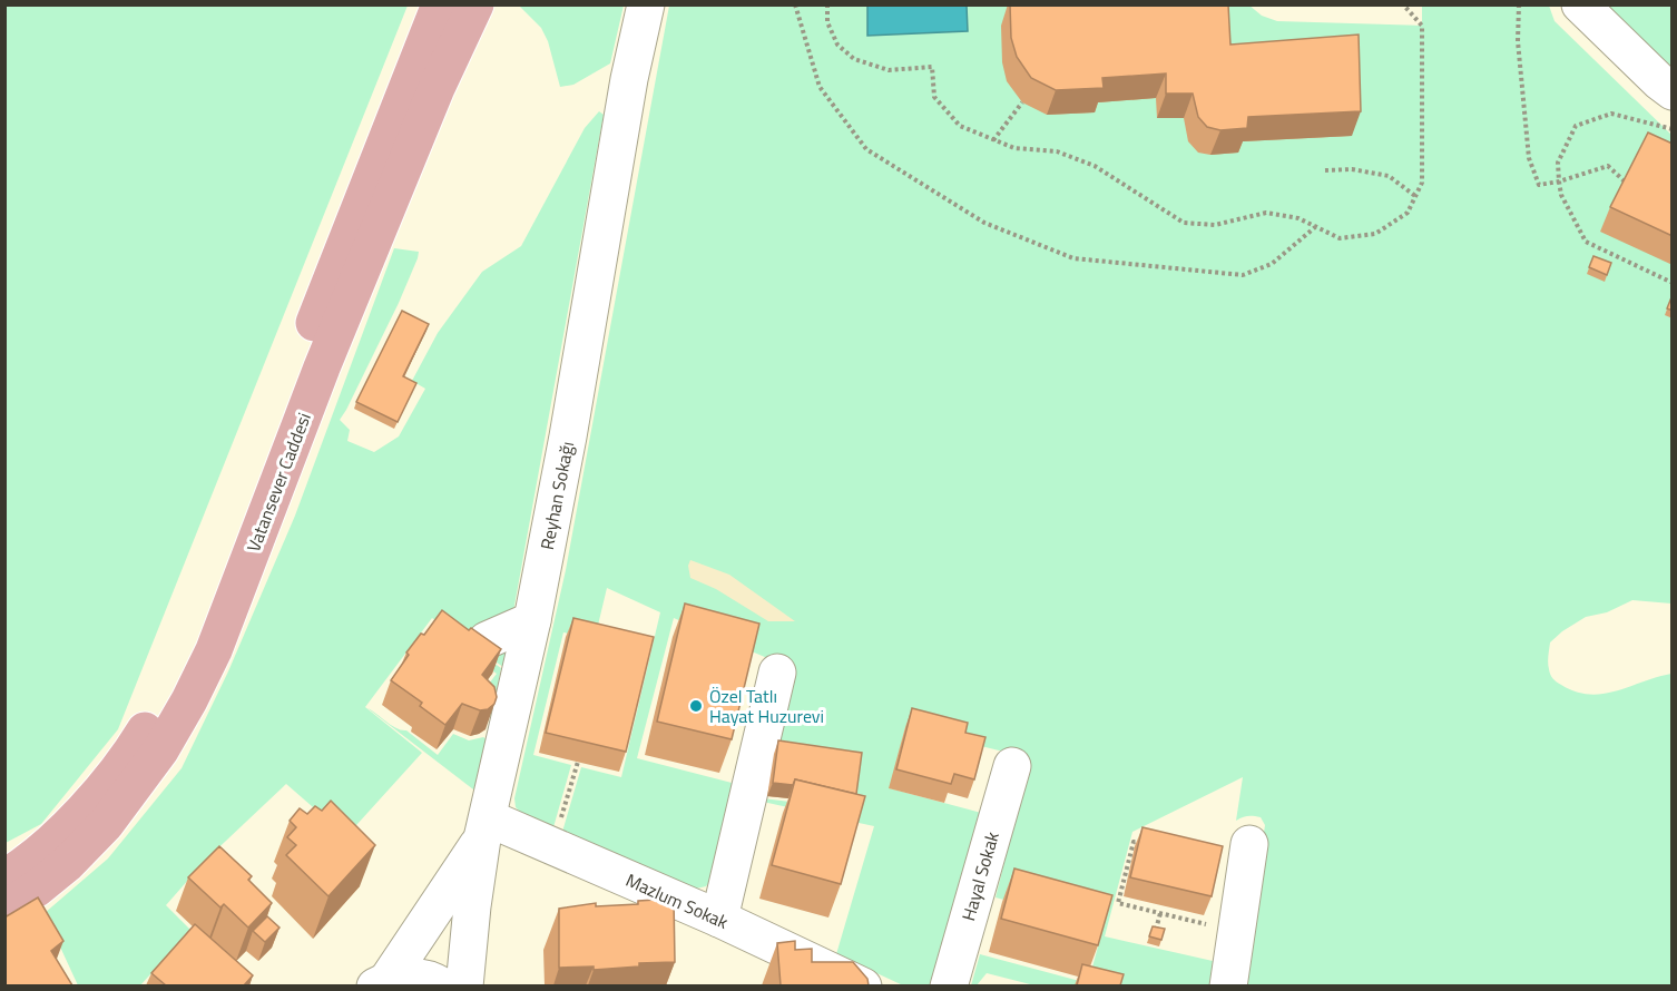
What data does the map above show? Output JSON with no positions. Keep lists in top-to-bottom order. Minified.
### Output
{"streets":{"main road":["Vatansever Caddesi"],"street":["Reyhan Sokağı","Hayal Sokak","Mazlum Sokak"]},"crossings":[["Reyhan Sokağı","Mazlum Sokak"]],"places":["Özel Tatlı Hayat Huzurevi"]}
